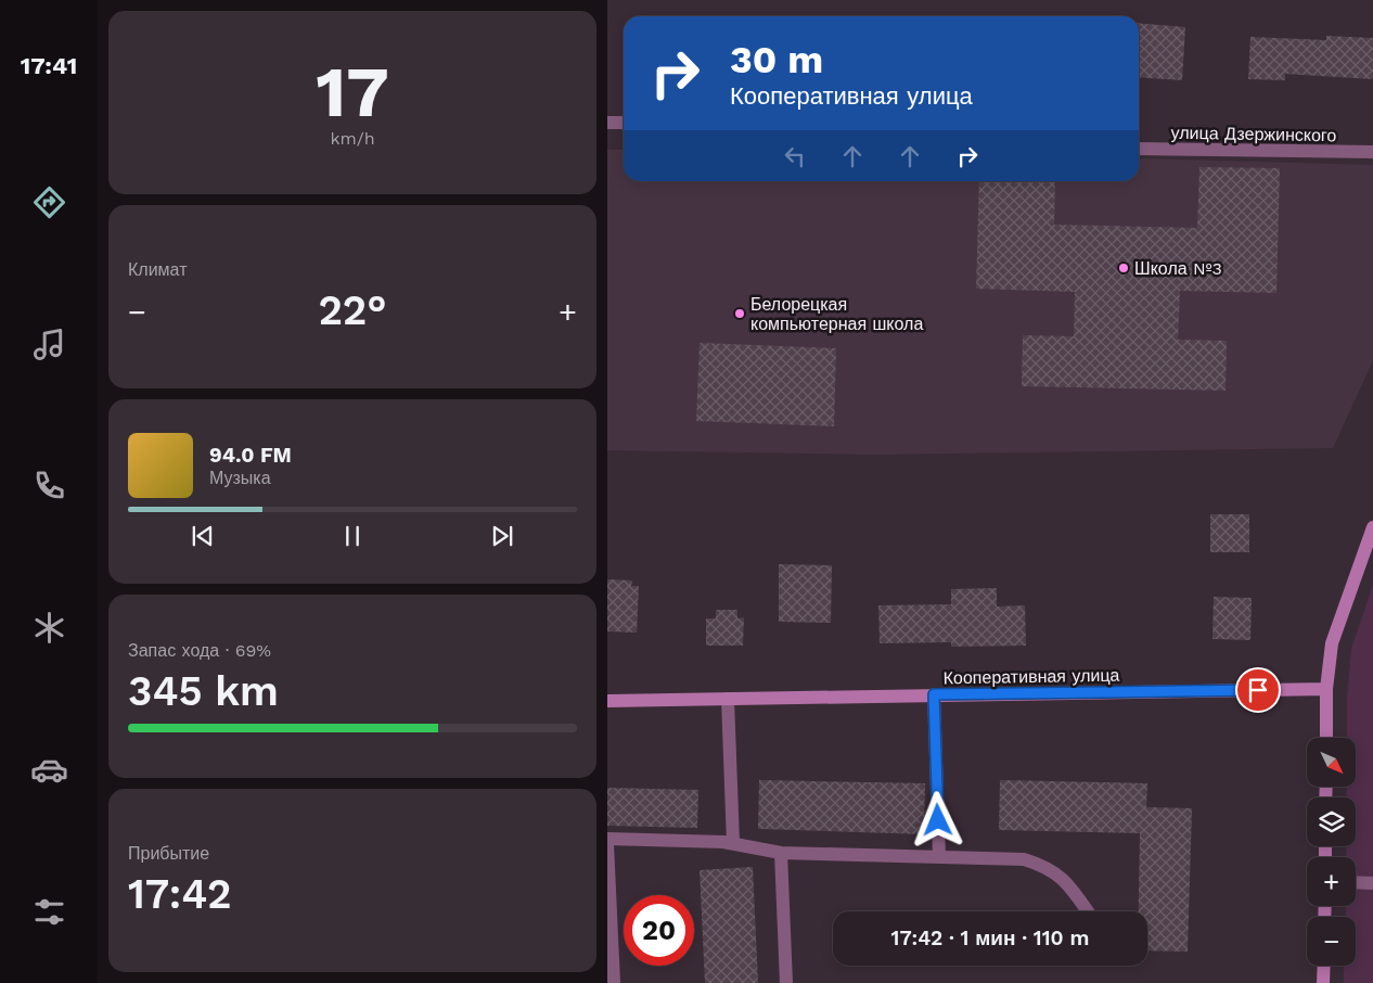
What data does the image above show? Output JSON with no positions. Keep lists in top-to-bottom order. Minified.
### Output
{"streets":{"street":["улица Дзержинского","Кооперативная улица"]},"places":["Школа №3","Белорецкая компьютерная школа"],"north":"bottom right","page":{"tabs":"17:41","tile":[["17","km/h"],"Климат",["Запас хода · 69%","345 km"],["Прибытие","17:42"]],"turn":["30 m","Кооперативная улица"],"heat":["−","22°","+"],"song":["94.0 FM","Музыка"],"map_buttons":["+","−"],"limit":"20","trip":"17:42 · 1 мин · 110 m"}}
